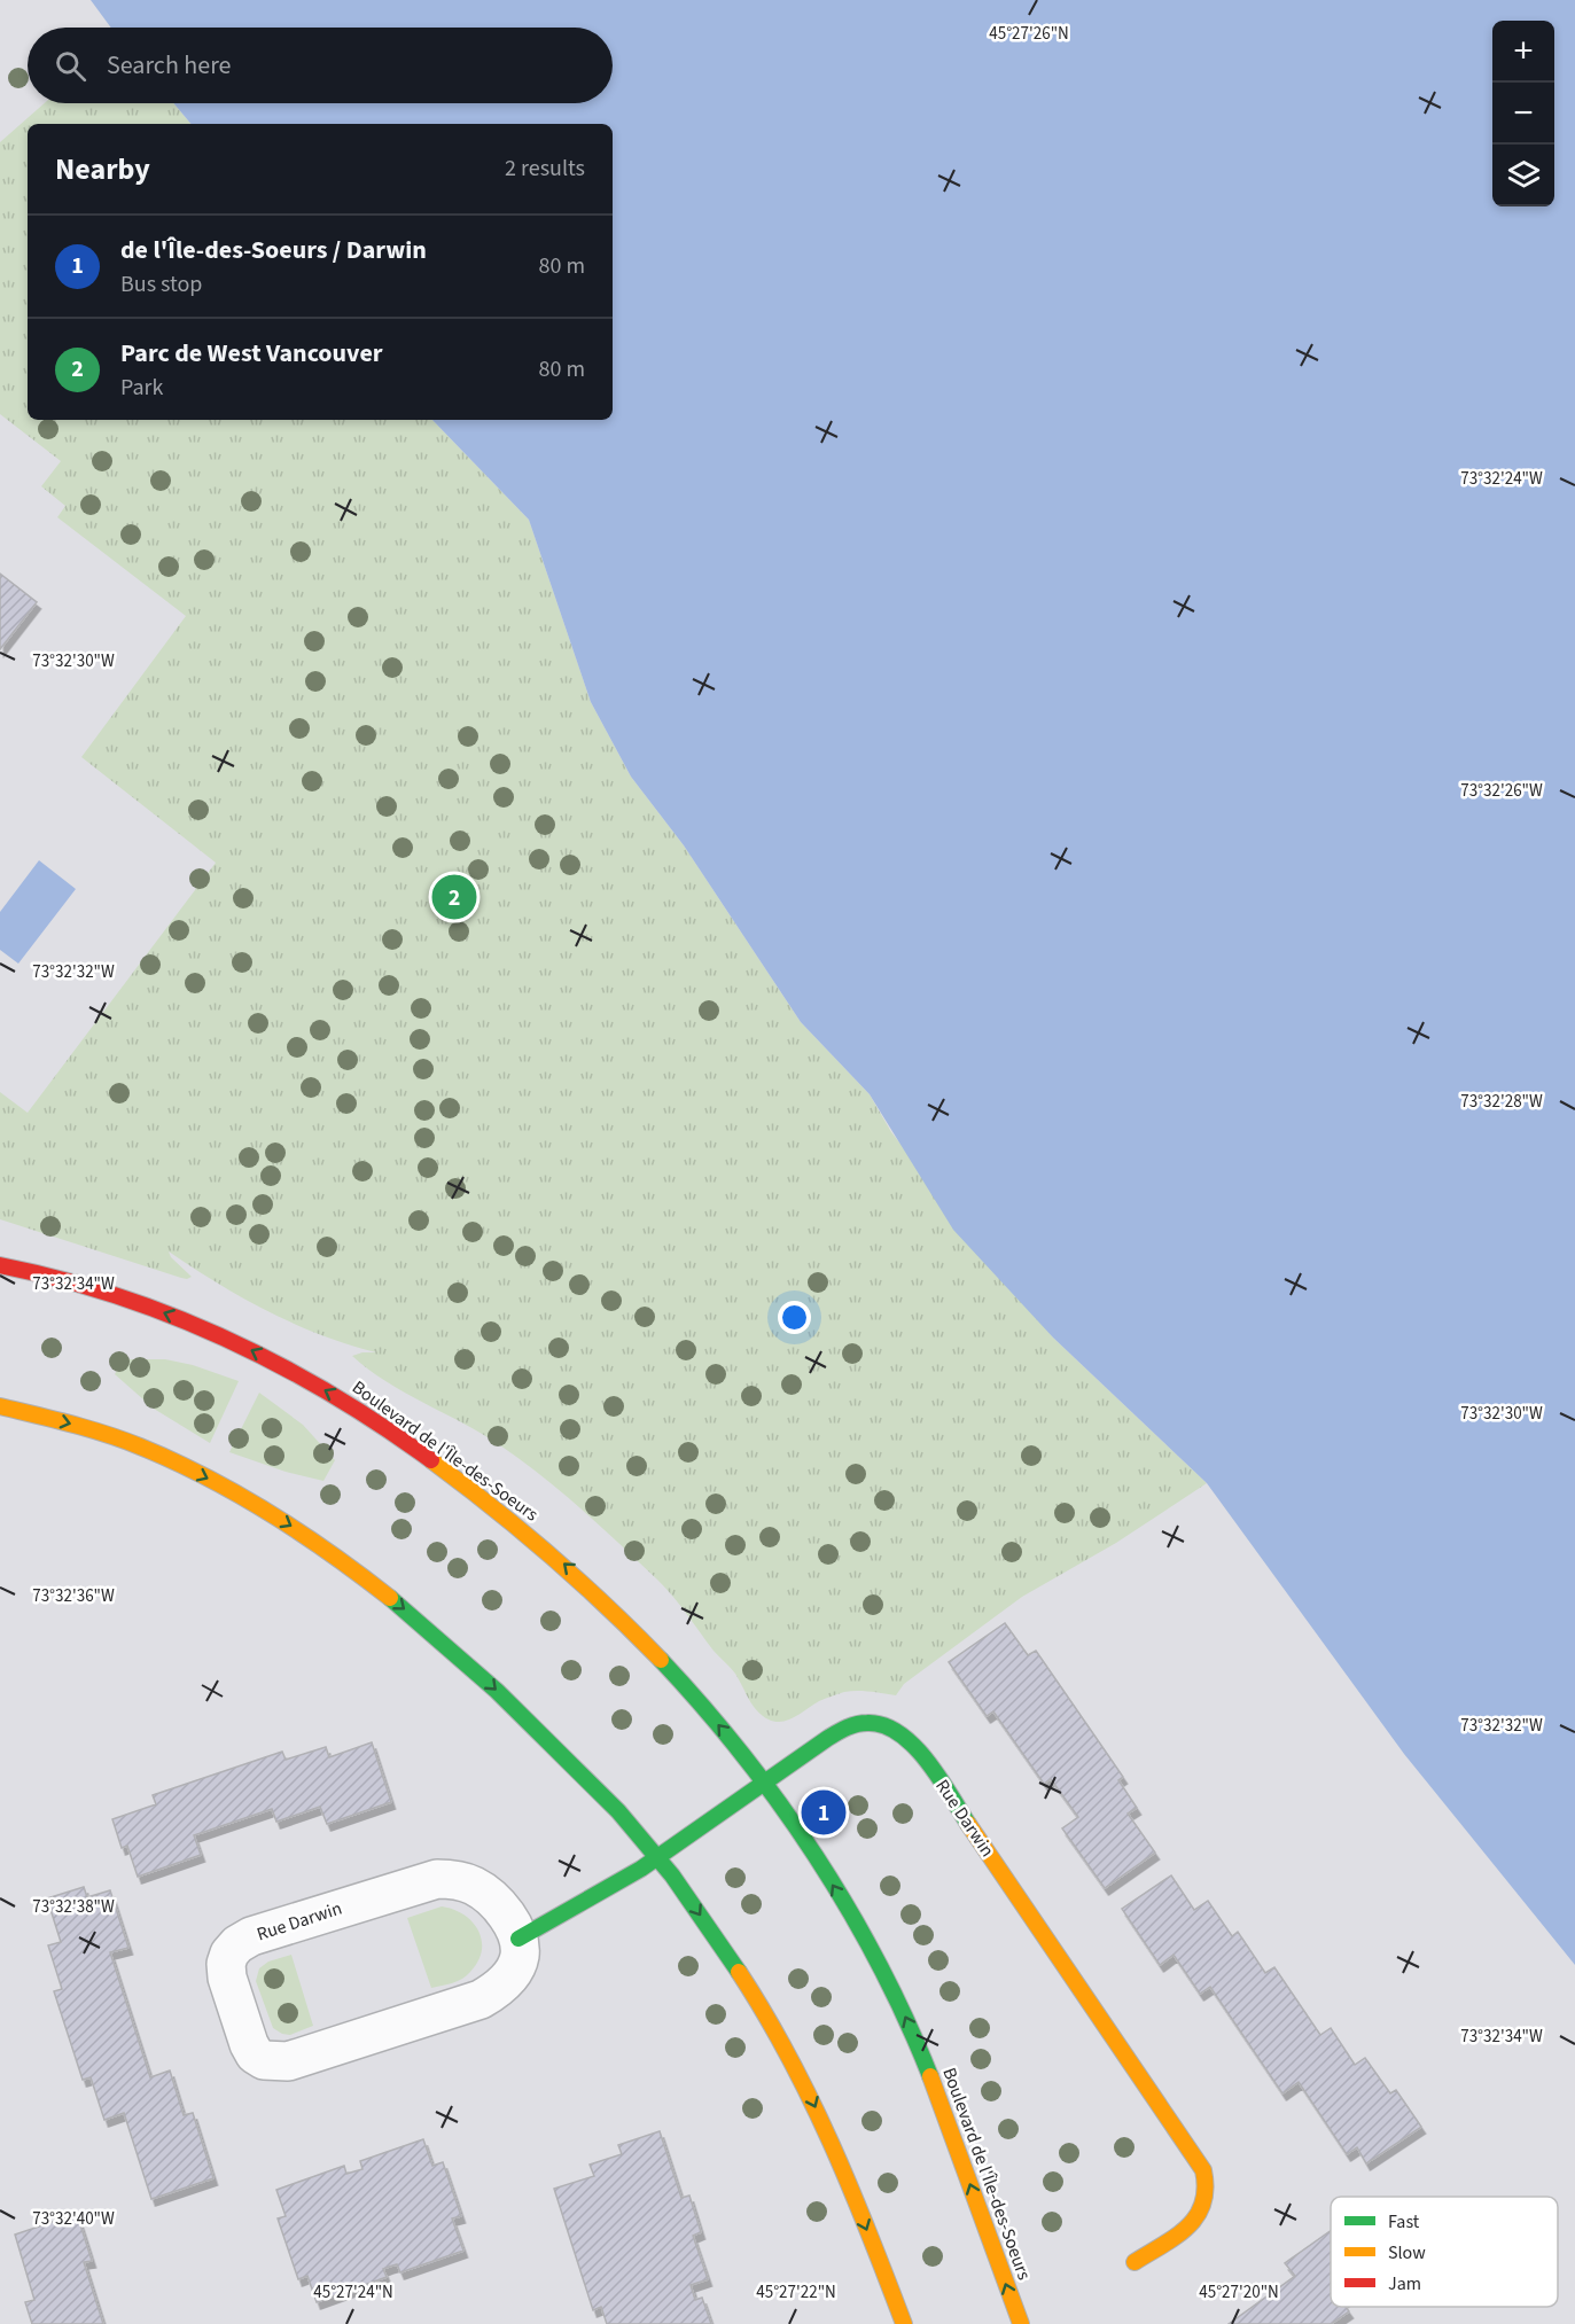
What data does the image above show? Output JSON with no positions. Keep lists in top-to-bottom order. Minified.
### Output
{"streets":{"street":["Boulevard de l'Île-des-Soeurs","Rue Darwin"]},"crossings":[["Boulevard de l'Île-des-Soeurs","Rue Darwin"]],"legend":["Fast","Slow","Jam"],"page":{"map_buttons":["+","−"],"search":"Search here","heading":["Nearby","2 results"],"list":[{"mark":"1","name":"de l'Île-des-Soeurs / Darwin","note":"Bus stop","value":"80 m"},{"mark":"2","name":"Parc de West Vancouver","note":"Park","value":"80 m"}],"pins":["2","1"]},"coordinates":["45°27'26\"N","73°32'24\"W","73°32'30\"W","73°32'26\"W","73°32'32\"W","73°32'28\"W","73°32'34\"W","73°32'36\"W","73°32'38\"W","73°32'40\"W","45°27'24\"N","45°27'22\"N","45°27'20\"N"]}
